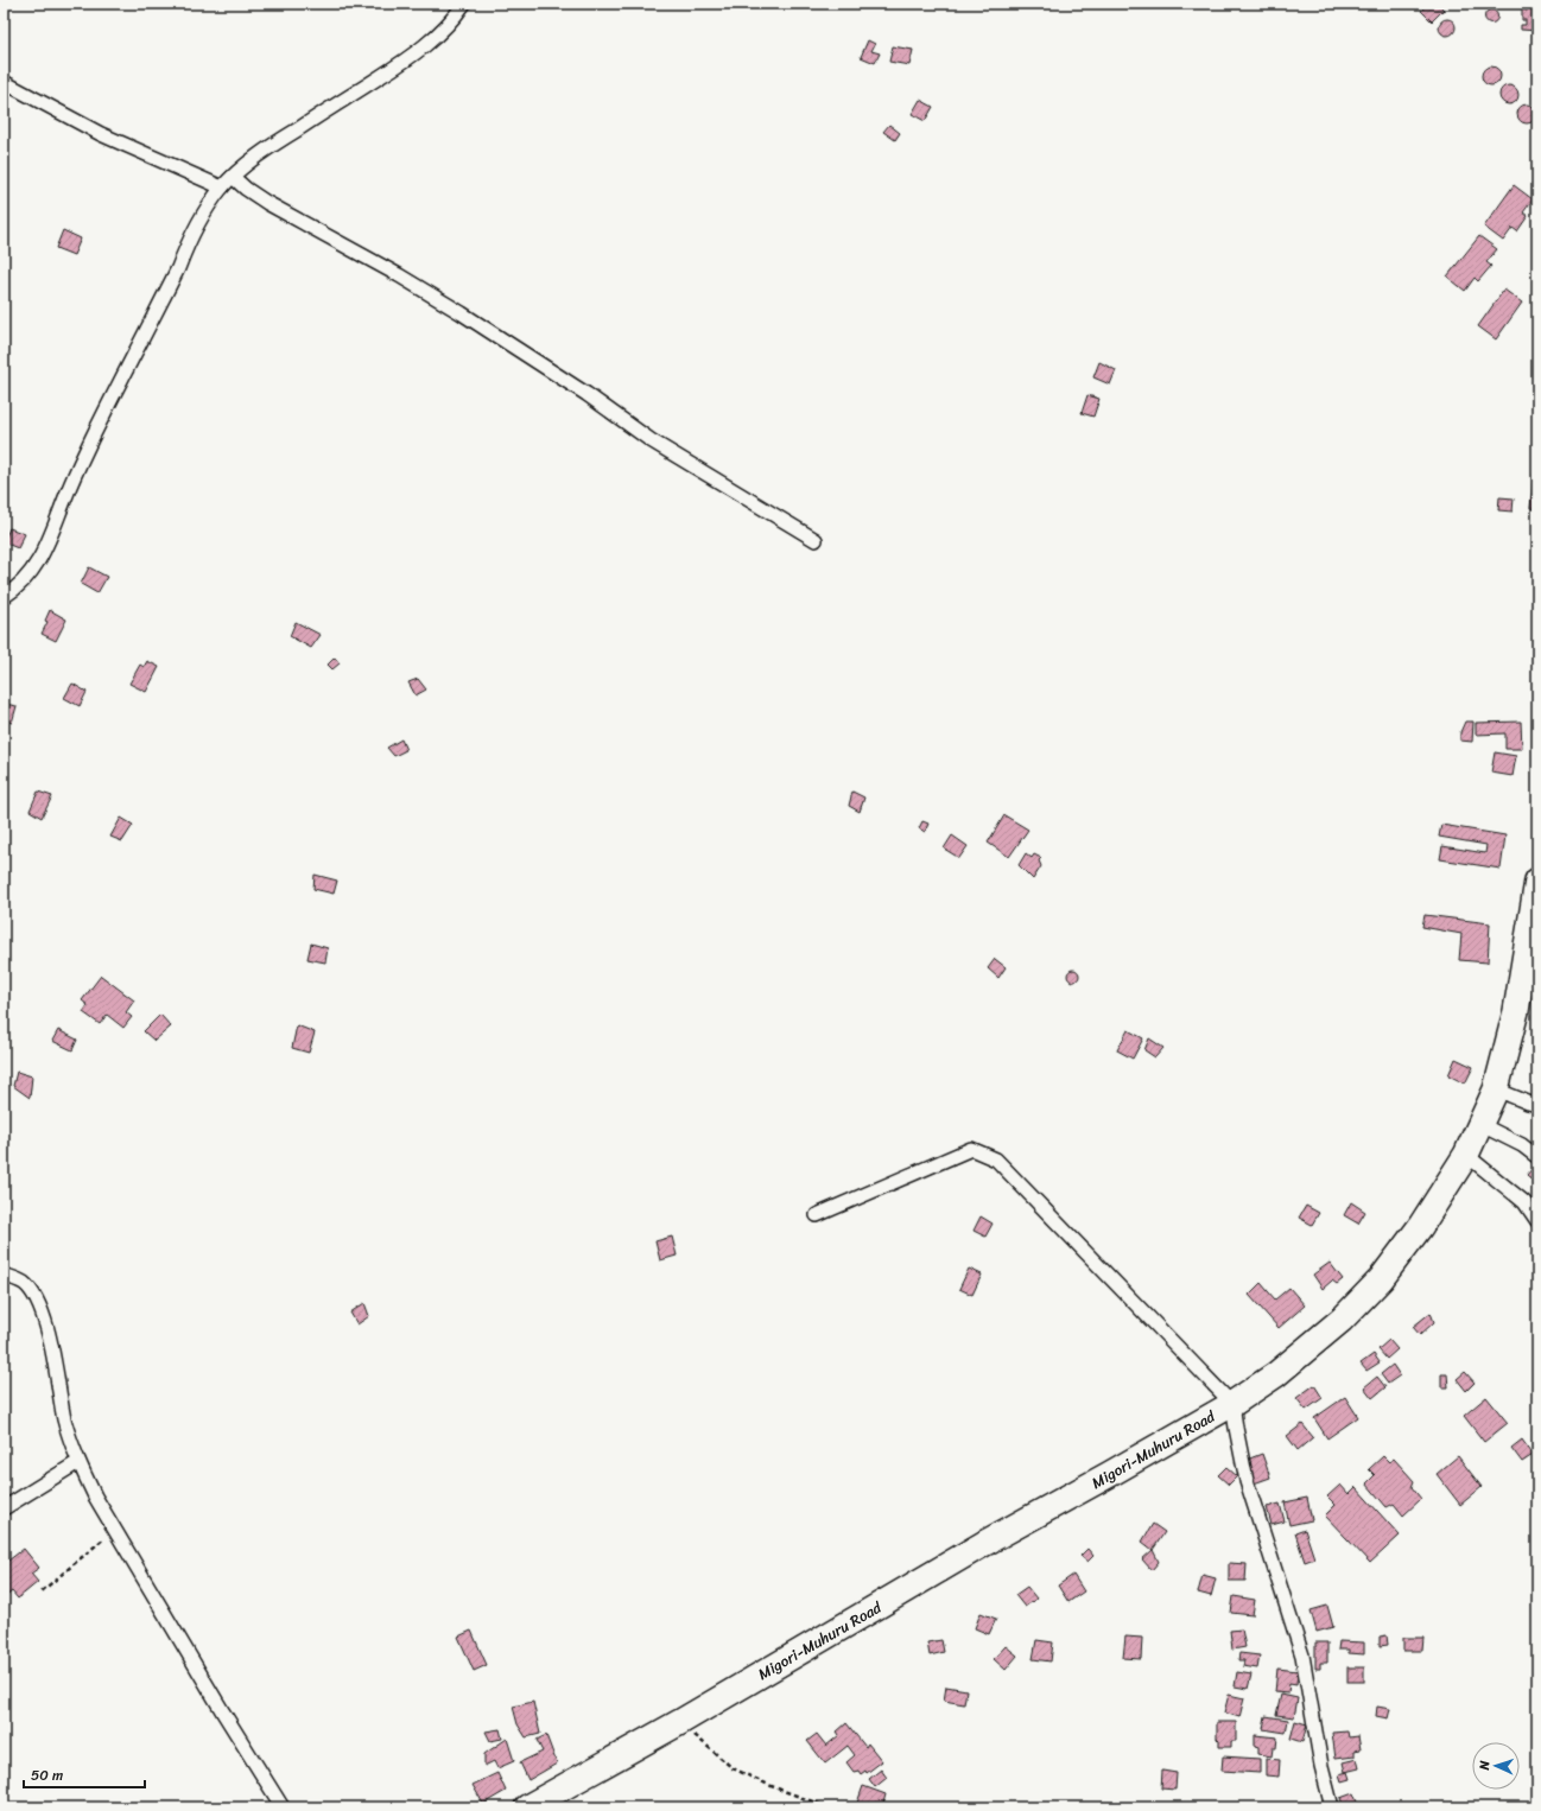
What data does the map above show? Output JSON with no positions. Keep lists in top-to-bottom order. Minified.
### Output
{"streets":{"highway":["Migori-Muhuru Road"]},"scale_bar":"50 m","north":"left"}
